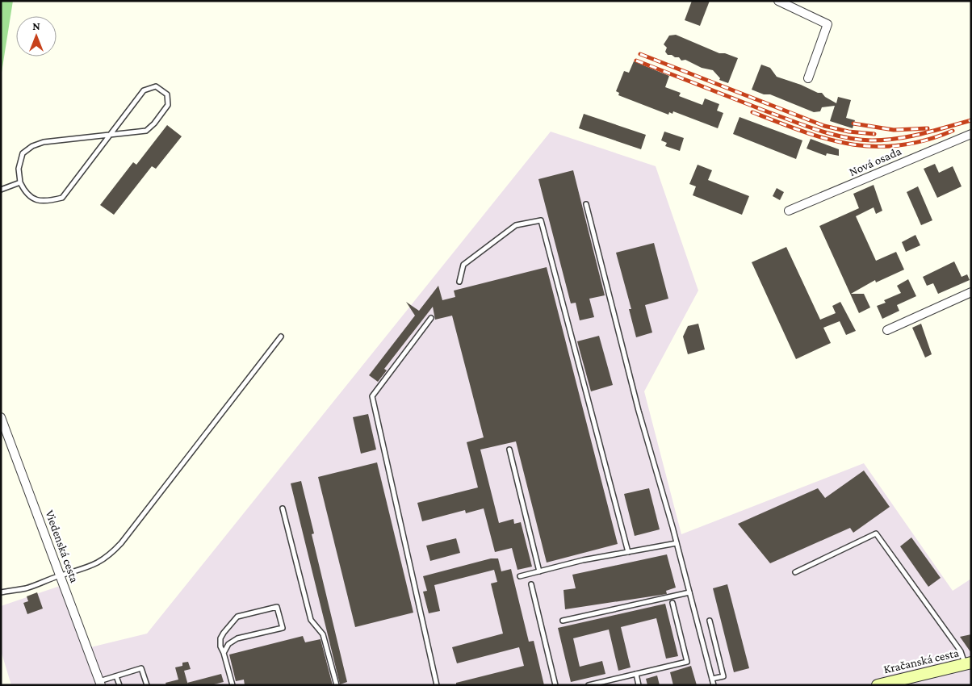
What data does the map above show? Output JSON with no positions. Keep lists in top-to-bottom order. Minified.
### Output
{"streets":{"street":["Nová osada","Viedenská cesta","Kračanská cesta"]},"north":"top"}
